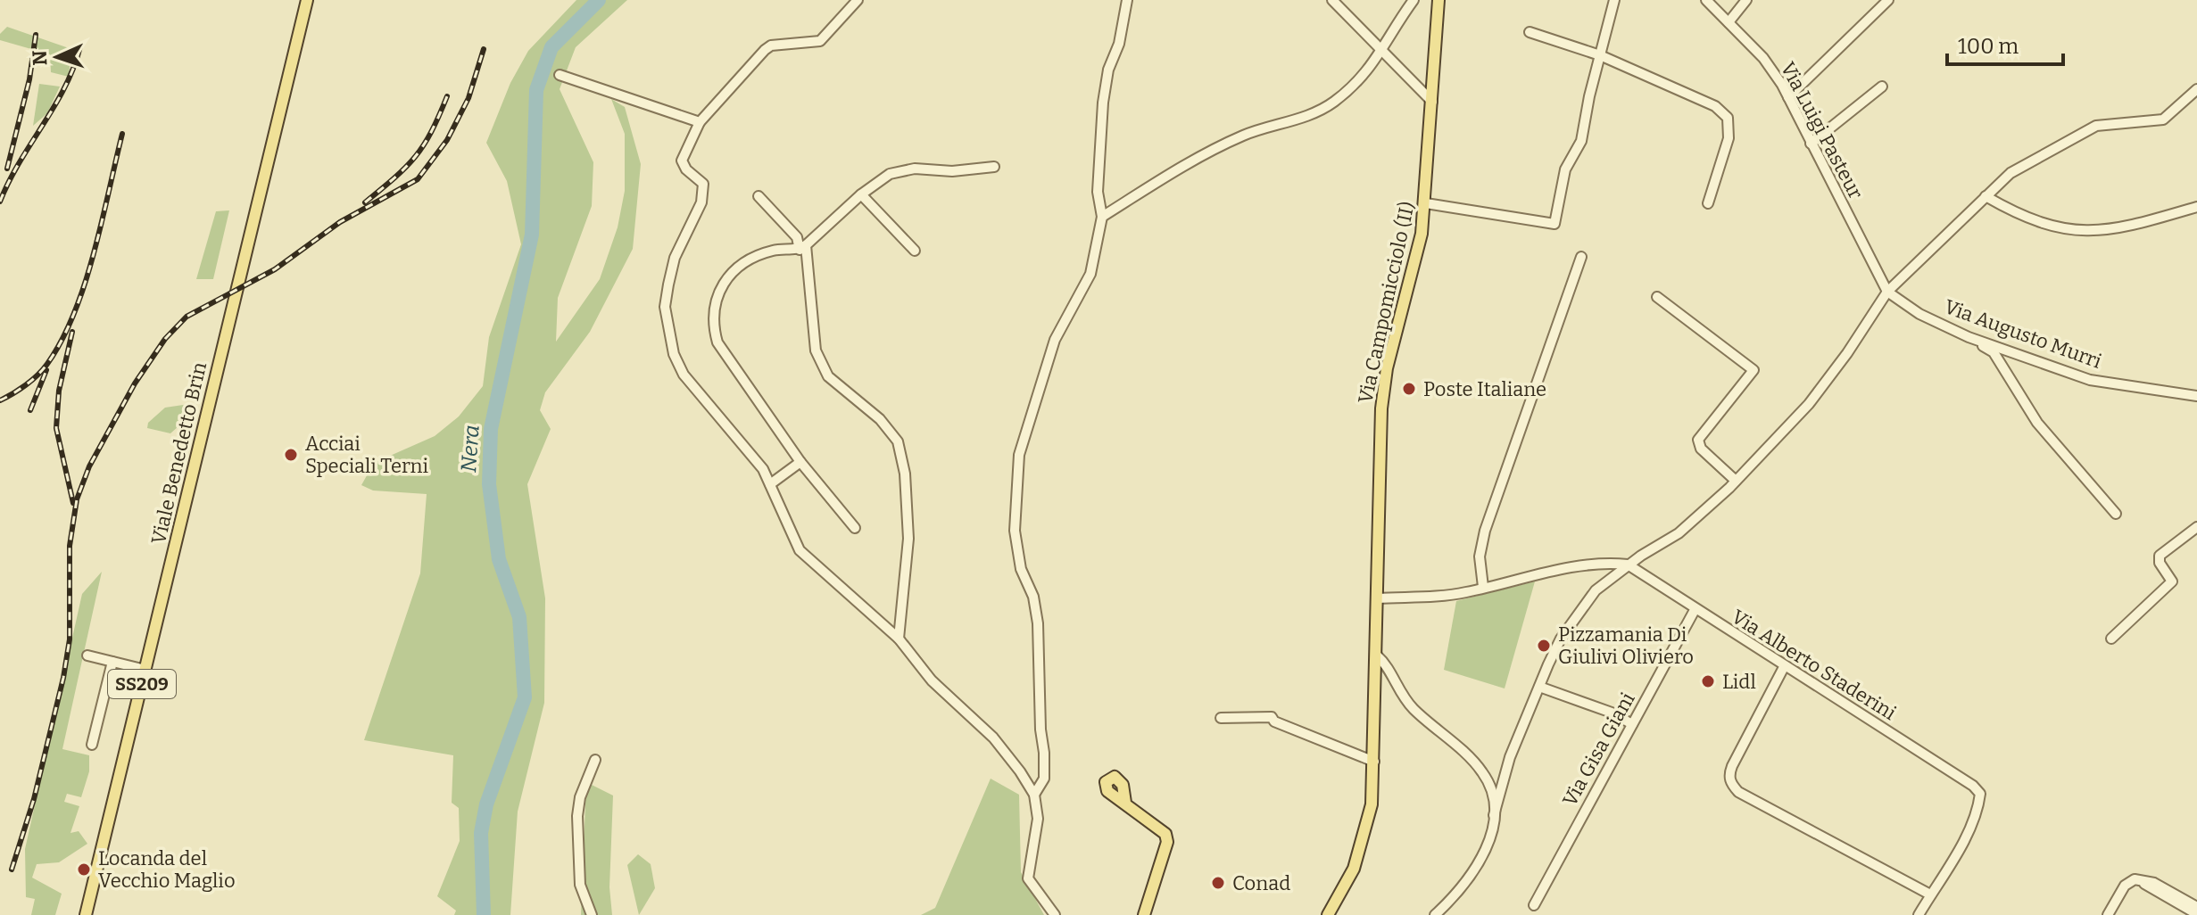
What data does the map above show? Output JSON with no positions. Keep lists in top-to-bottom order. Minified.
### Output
{"streets":{"main road":["Via Campomicciolo (II)","Viale Benedetto Brin","SS209"],"street":["Via Luigi Pasteur","Via Augusto Murri","Via Alberto Staderini","Via Gisa Giani"]},"crossings":[["Via Luigi Pasteur","Via Augusto Murri"],["Via Alberto Staderini","Via Gisa Giani"]],"water":["Nera"],"places":["Poste Italiane","Acciai Speciali Terni","Pizzamania Di Giulivi Oliviero","Lidl","Locanda del Vecchio Maglio","Conad"],"scale_bar":"100 m","north":"left"}
